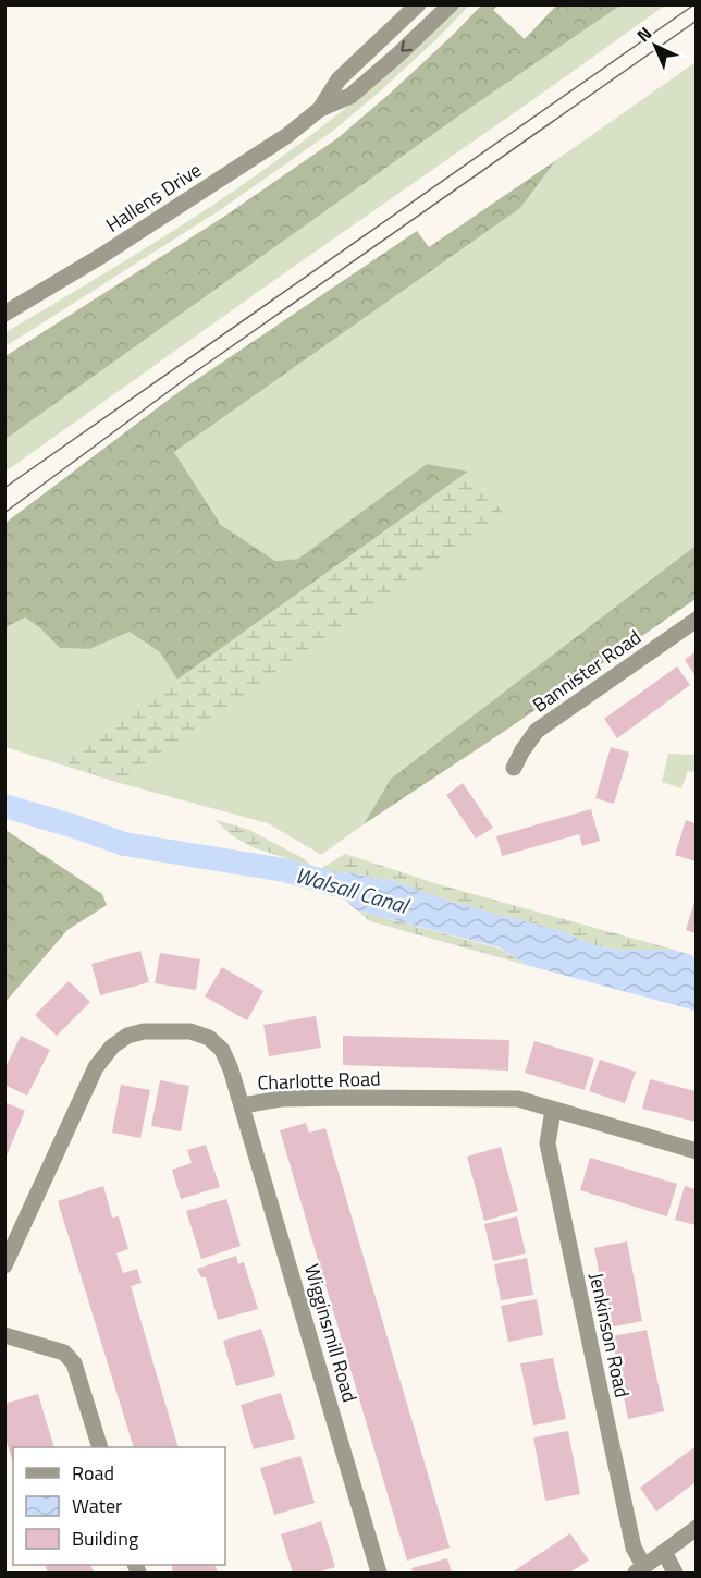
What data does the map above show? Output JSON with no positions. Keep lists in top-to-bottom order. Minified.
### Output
{"streets":{"street":["Hallens Drive","Bannister Road","Charlotte Road","Wigginsmill Road","Jenkinson Road"]},"crossings":[["Charlotte Road","Wigginsmill Road"],["Charlotte Road","Jenkinson Road"]],"water":["Walsall Canal"],"legend":["Road","Water","Building"],"north":"top left"}
